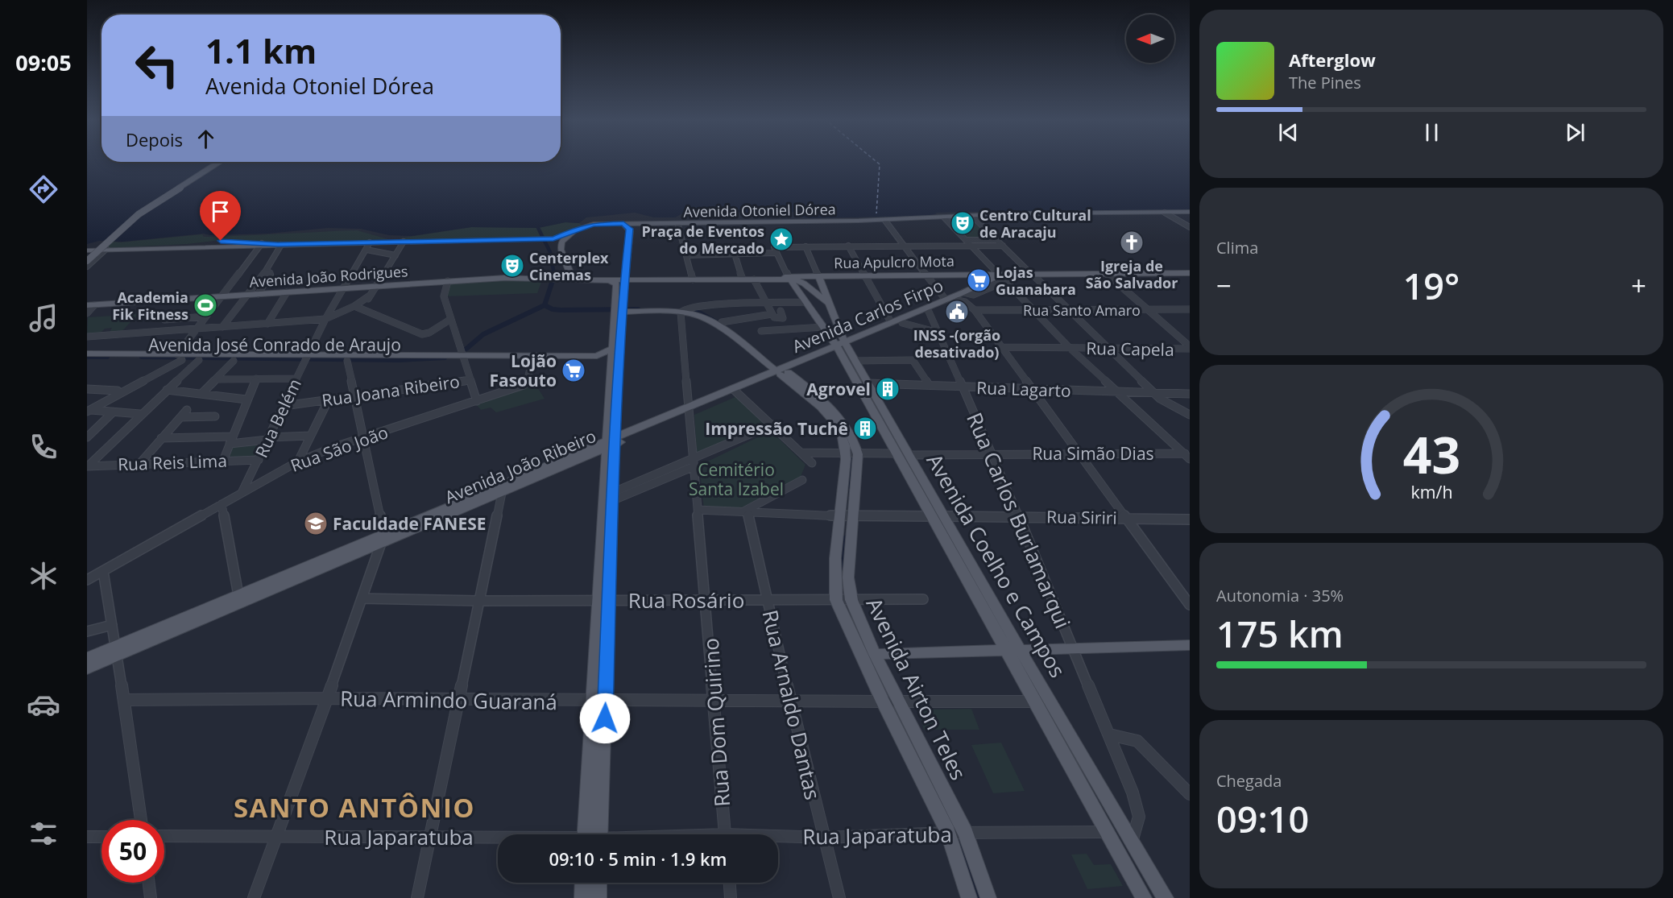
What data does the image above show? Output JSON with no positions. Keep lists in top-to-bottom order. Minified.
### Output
{"streets":{"main road":["Avenida Otoniel Dórea","Rua Apulcro Mota","Avenida João Rodrigues","Avenida Carlos Firpo","Avenida José Conrado de Araujo","Avenida João Ribeiro","Avenida Coelho e Campos","Avenida Airton Teles"],"street":["Rua Santo Amaro","Rua Capela","Rua Lagarto","Rua Joana Ribeiro","Rua Belém","Rua São João","Rua Simão Dias","Rua Reis Lima","Rua Siriri","Rua Carlos Burlamarqui","Rua Rosário","Rua Armindo Guaraná","Rua Arnaldo Dantas","Rua Dom Quirino","Rua Japaratuba"]},"crossings":[["Avenida Otoniel Dórea","Avenida João Rodrigues"],["Rua Apulcro Mota","Avenida Carlos Firpo"],["Rua Apulcro Mota","Avenida Coelho e Campos"],["Avenida João Rodrigues","Rua Belém"],["Avenida Carlos Firpo","Avenida João Ribeiro"],["Avenida Carlos Firpo","Rua Carlos Burlamarqui"],["Avenida Carlos Firpo","Avenida Coelho e Campos"],["Avenida Carlos Firpo","Avenida Airton Teles"],["Avenida José Conrado de Araujo","Rua Belém"],["Rua Lagarto","Rua Carlos Burlamarqui"],["Rua Lagarto","Avenida Coelho e Campos"],["Rua Joana Ribeiro","Rua Belém"],["Rua Belém","Rua São João"],["Rua Belém","Rua Reis Lima"],["Rua Simão Dias","Rua Carlos Burlamarqui"],["Rua Simão Dias","Avenida Coelho e Campos"],["Avenida João Ribeiro","Avenida Airton Teles"],["Avenida João Ribeiro","Rua Dom Quirino"],["Rua Siriri","Rua Carlos Burlamarqui"],["Rua Siriri","Avenida Coelho e Campos"],["Rua Carlos Burlamarqui","Avenida Coelho e Campos"],["Avenida Coelho e Campos","Rua Armindo Guaraná"],["Avenida Coelho e Campos","Rua Japaratuba"],["Rua Rosário","Avenida Airton Teles"],["Rua Rosário","Rua Arnaldo Dantas"],["Rua Rosário","Rua Dom Quirino"],["Avenida Airton Teles","Rua Armindo Guaraná"],["Avenida Airton Teles","Rua Dom Quirino"],["Avenida Airton Teles","Rua Japaratuba"],["Rua Armindo Guaraná","Rua Arnaldo Dantas"],["Rua Armindo Guaraná","Rua Dom Quirino"],["Rua Arnaldo Dantas","Rua Japaratuba"]],"districts":["SANTO ANTÔNIO"],"parks":["Cemitério Santa Izabel"],"places":{"theatre":["Centro Cultural de Aracaju","Centerplex Cinemas"],"place":["Praça de Eventos do Mercado"],"church":["Igreja de São Salvador"],"supermarket":["Lojas Guanabara","Lojão Fasouto"],"sports":["Academia Fik Fitness"],"public building":["INSS -(orgão desativado)"],"building":["Agrovel","Impressão Tuchê"],"school or university":["Faculdade FANESE"]},"north":"left","page":{"tabs":"09:05","turn":["1.1 km","Avenida Otoniel Dórea"],"song":["Afterglow","The Pines"],"then":"Depois","tile":["Clima",["Autonomia · 35%","175 km"],["Chegada","09:10"]],"heat":["−","19°","+"],"limit":"50","trip":"09:10 · 5 min · 1.9 km","gauge":["43","km/h"]}}
